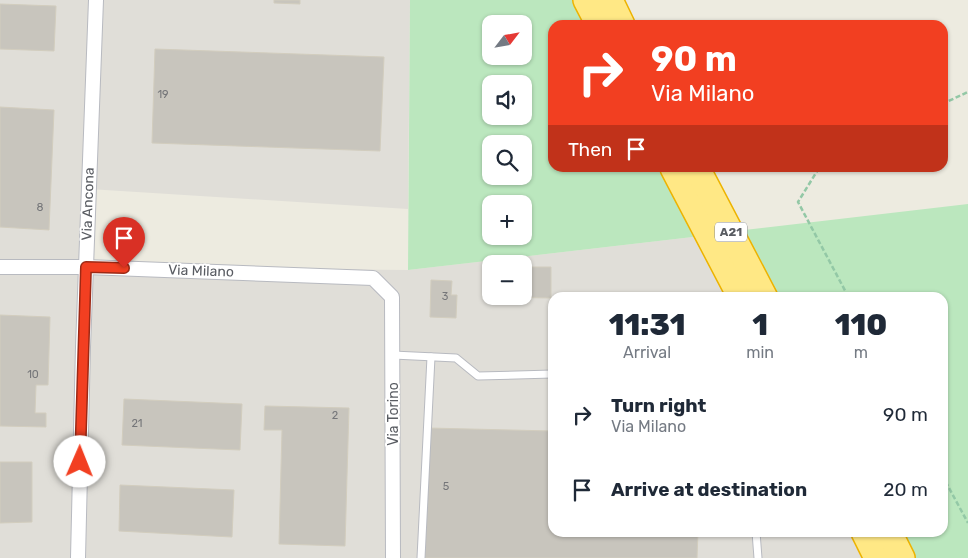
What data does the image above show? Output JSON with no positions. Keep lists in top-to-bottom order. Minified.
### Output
{"streets":{"highway":["A21"],"street":["Via Ancona","Via Milano","Via Torino"]},"crossings":[["Via Ancona","Via Milano"],["Via Milano","Via Torino"]],"house_numbers":["19","8","3","10","2","21","5"],"north":"top right","page":{"map_buttons":["+","−"],"turn":["90 m","Via Milano"],"then":"Then","eta":["11:31","Arrival","1","min","110","m"],"list":[{"name":"Turn right","note":"Via Milano","value":"90 m"},{"name":"Arrive at destination","value":"20 m"}]}}
